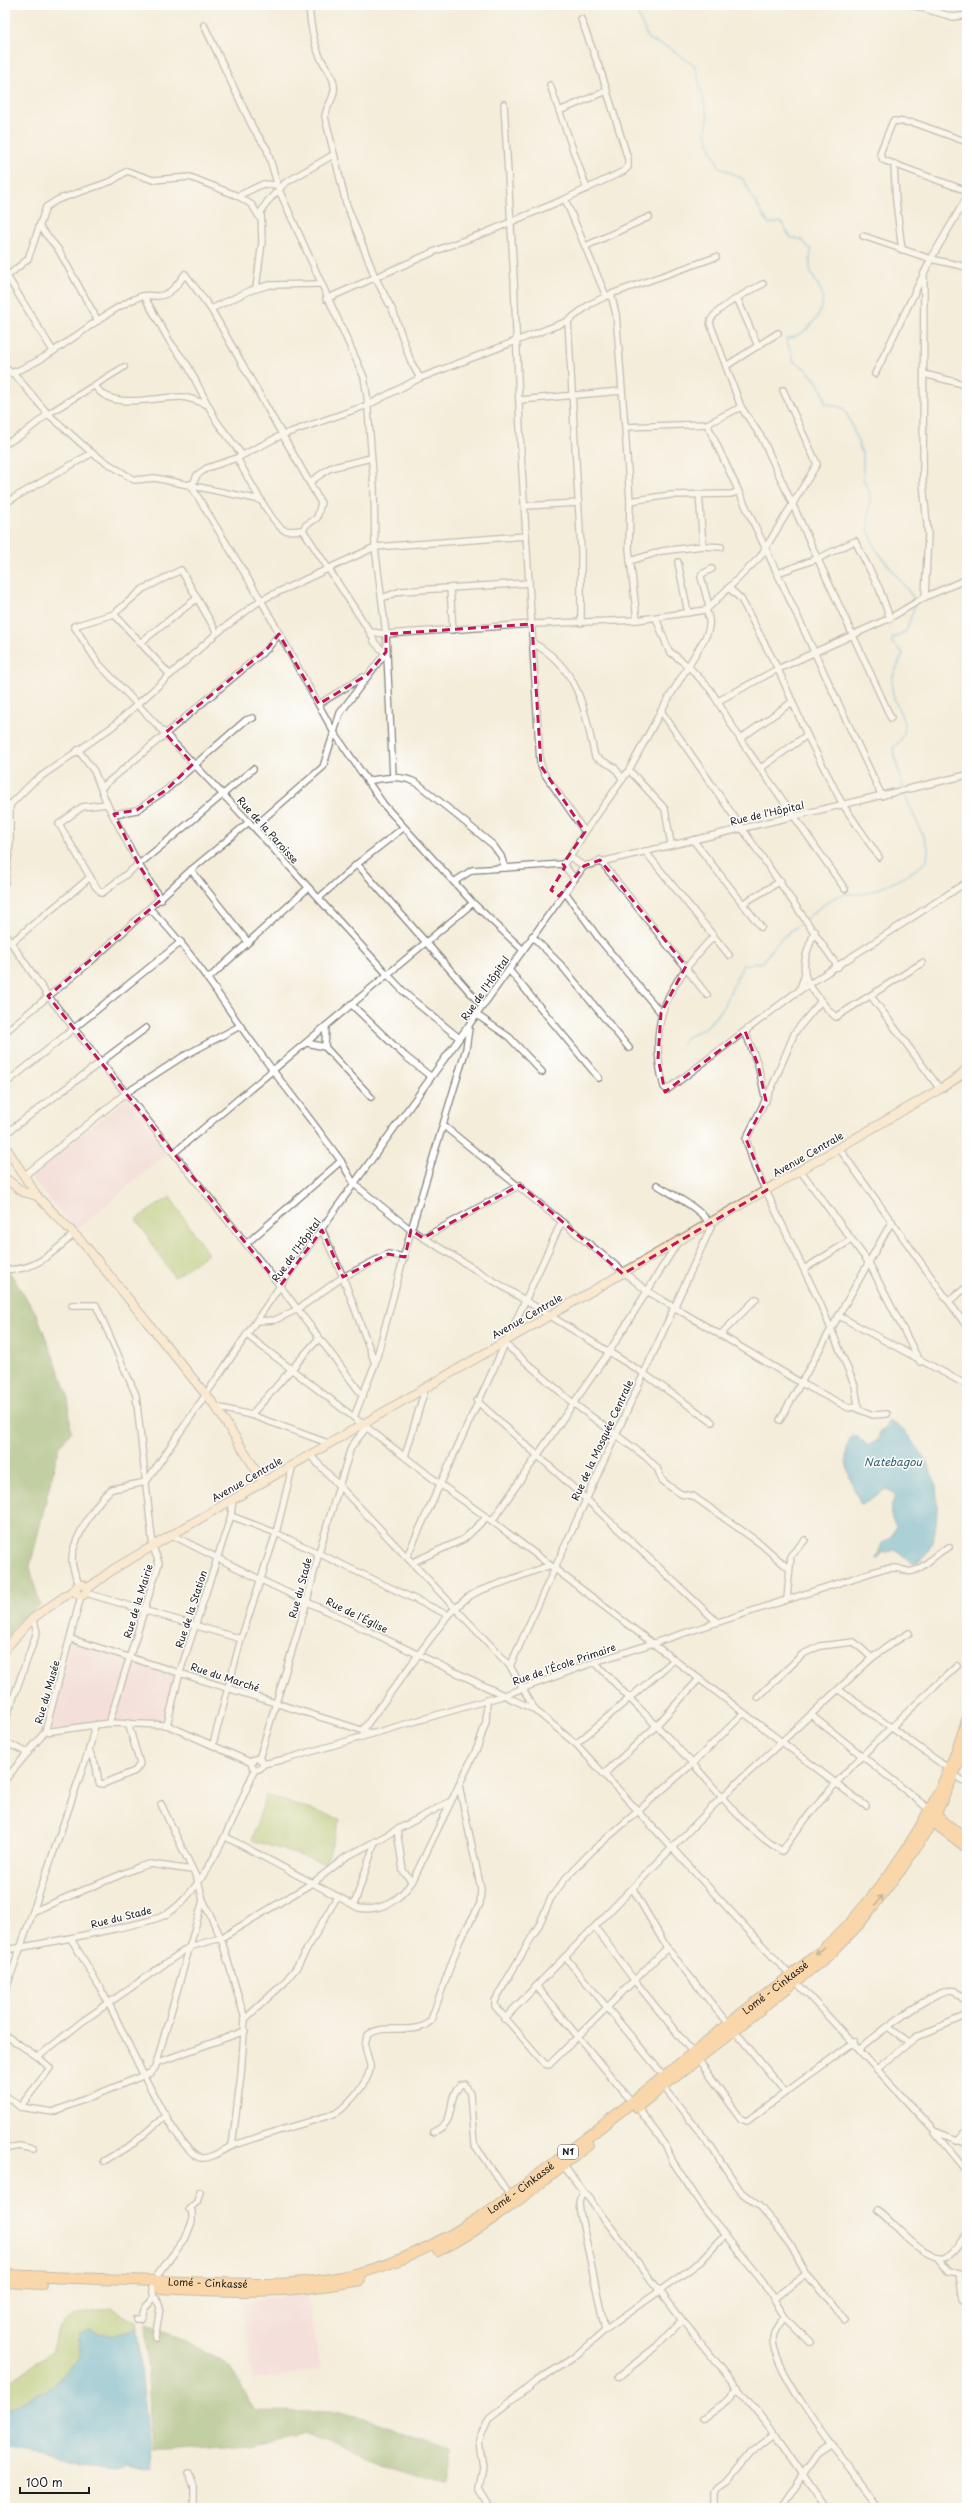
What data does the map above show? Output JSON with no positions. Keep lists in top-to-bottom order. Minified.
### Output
{"streets":{"highway":["Lomé - Cinkassé","N1"],"main road":["Avenue Centrale"],"street":["Rue de l'Hôpital","Rue de la Paroisse","Rue de la Mosquée Centrale","Rue du Stade","Rue de la Mairie","Rue de la Station","Rue de l'Église","Rue de l'École Primaire","Rue du Marché","Rue du Musée"]},"crossings":[["Rue de l'Hôpital","Rue de la Paroisse"],["Rue de l'Hôpital","Rue de la Mairie"],["Rue de l'Hôpital","Rue du Musée"],["Avenue Centrale","Rue de la Mosquée Centrale"],["Avenue Centrale","Rue du Stade"],["Avenue Centrale","Rue de la Mairie"],["Avenue Centrale","Rue de la Station"],["Avenue Centrale","Rue de l'Église"],["Avenue Centrale","Rue du Musée"],["Rue du Stade","Rue de l'Église"],["Rue du Stade","Rue de l'École Primaire"],["Rue du Stade","Rue du Marché"],["Rue de la Mairie","Rue du Marché"],["Rue de la Mairie","Rue du Musée"],["Rue de la Station","Rue de l'Église"],["Rue de la Station","Rue du Marché"],["Rue de l'Église","Rue de l'École Primaire"],["Rue de l'École Primaire","Rue du Marché"],["Rue du Marché","Rue du Musée"]],"water":["Natebagou"],"scale_bar":"100 m"}
